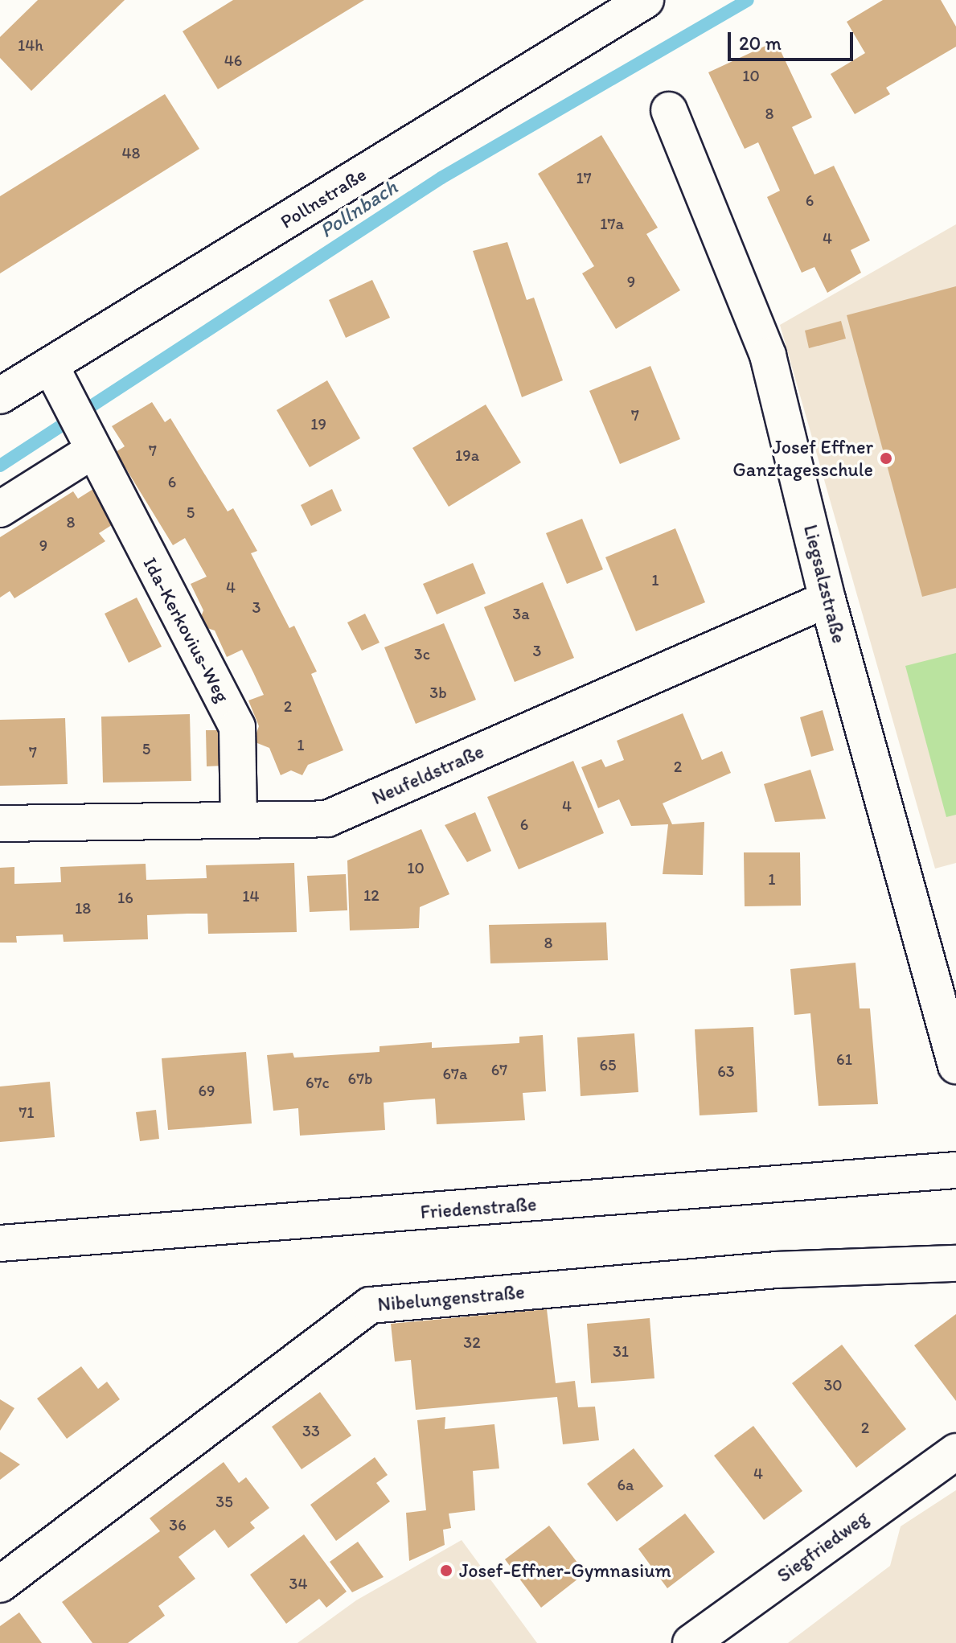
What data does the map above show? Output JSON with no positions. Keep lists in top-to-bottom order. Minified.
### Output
{"streets":{"street":["Pollnstraße","Liegsalzstraße","Ida-Kerkovius-Weg","Neufeldstraße","Friedenstraße","Nibelungenstraße","Siegfriedweg"]},"crossings":[["Pollnstraße","Ida-Kerkovius-Weg"],["Liegsalzstraße","Neufeldstraße"],["Ida-Kerkovius-Weg","Neufeldstraße"]],"water":["Pollnbach"],"places":["Josef Effner Ganztagesschule","Josef-Effner-Gymnasium"],"house_numbers":["14h","46","10","8","48","17","6","17a","4","9","7","19","7","19a","6","5","8","9","1","4","3","3a","3","3c","3b","2","1","5","7","2","4","6","10","1","12","14","16","18","8","61","65","67","63","67a","67b","67c","69","71","32","31","30","2","33","4","6a","35","36","34"],"scale_bar":"20 m"}
